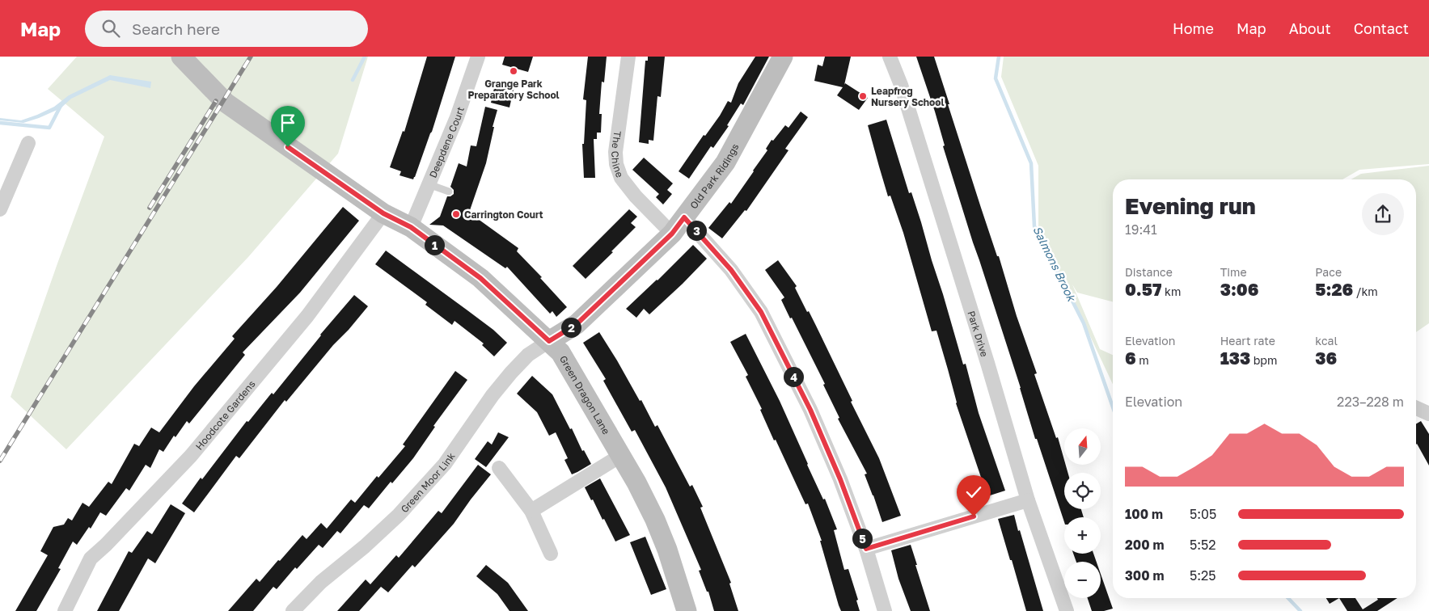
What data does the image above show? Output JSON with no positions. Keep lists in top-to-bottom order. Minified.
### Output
{"streets":{"street":["Deepdene Court","The Chine","Old Park Ridings","Park Drive","Green Dragon Lane","Hoodcote Gardens","Green Moor Link"]},"crossings":[["Deepdene Court","Green Dragon Lane"],["The Chine","Old Park Ridings"],["Old Park Ridings","Green Dragon Lane"],["Old Park Ridings","Green Moor Link"],["Green Dragon Lane","Hoodcote Gardens"],["Green Dragon Lane","Green Moor Link"]],"water":["Salmons Brook"],"places":["Grange Park Preparatory School","Leapfrog Nursery School","Carrington Court"],"north":"top","page":{"header":"Map","search":"Search here","nav":["Home","Map","About","Contact"],"heading":["Evening run","19:41"],"pins":["3","1","2","4","5"],"stats":[["Distance","0.57 km"],["Time","3:06"],["Pace","5:26 /km"],["Elevation","6 m"],["Heart rate","133 bpm"],["kcal","36"]],"chart":["Elevation","223–228 m"],"map_buttons":["+","−"],"list":[{"name":"100 m","note":"5:05"},{"name":"200 m","note":"5:52"},{"name":"300 m","note":"5:25"}]}}
